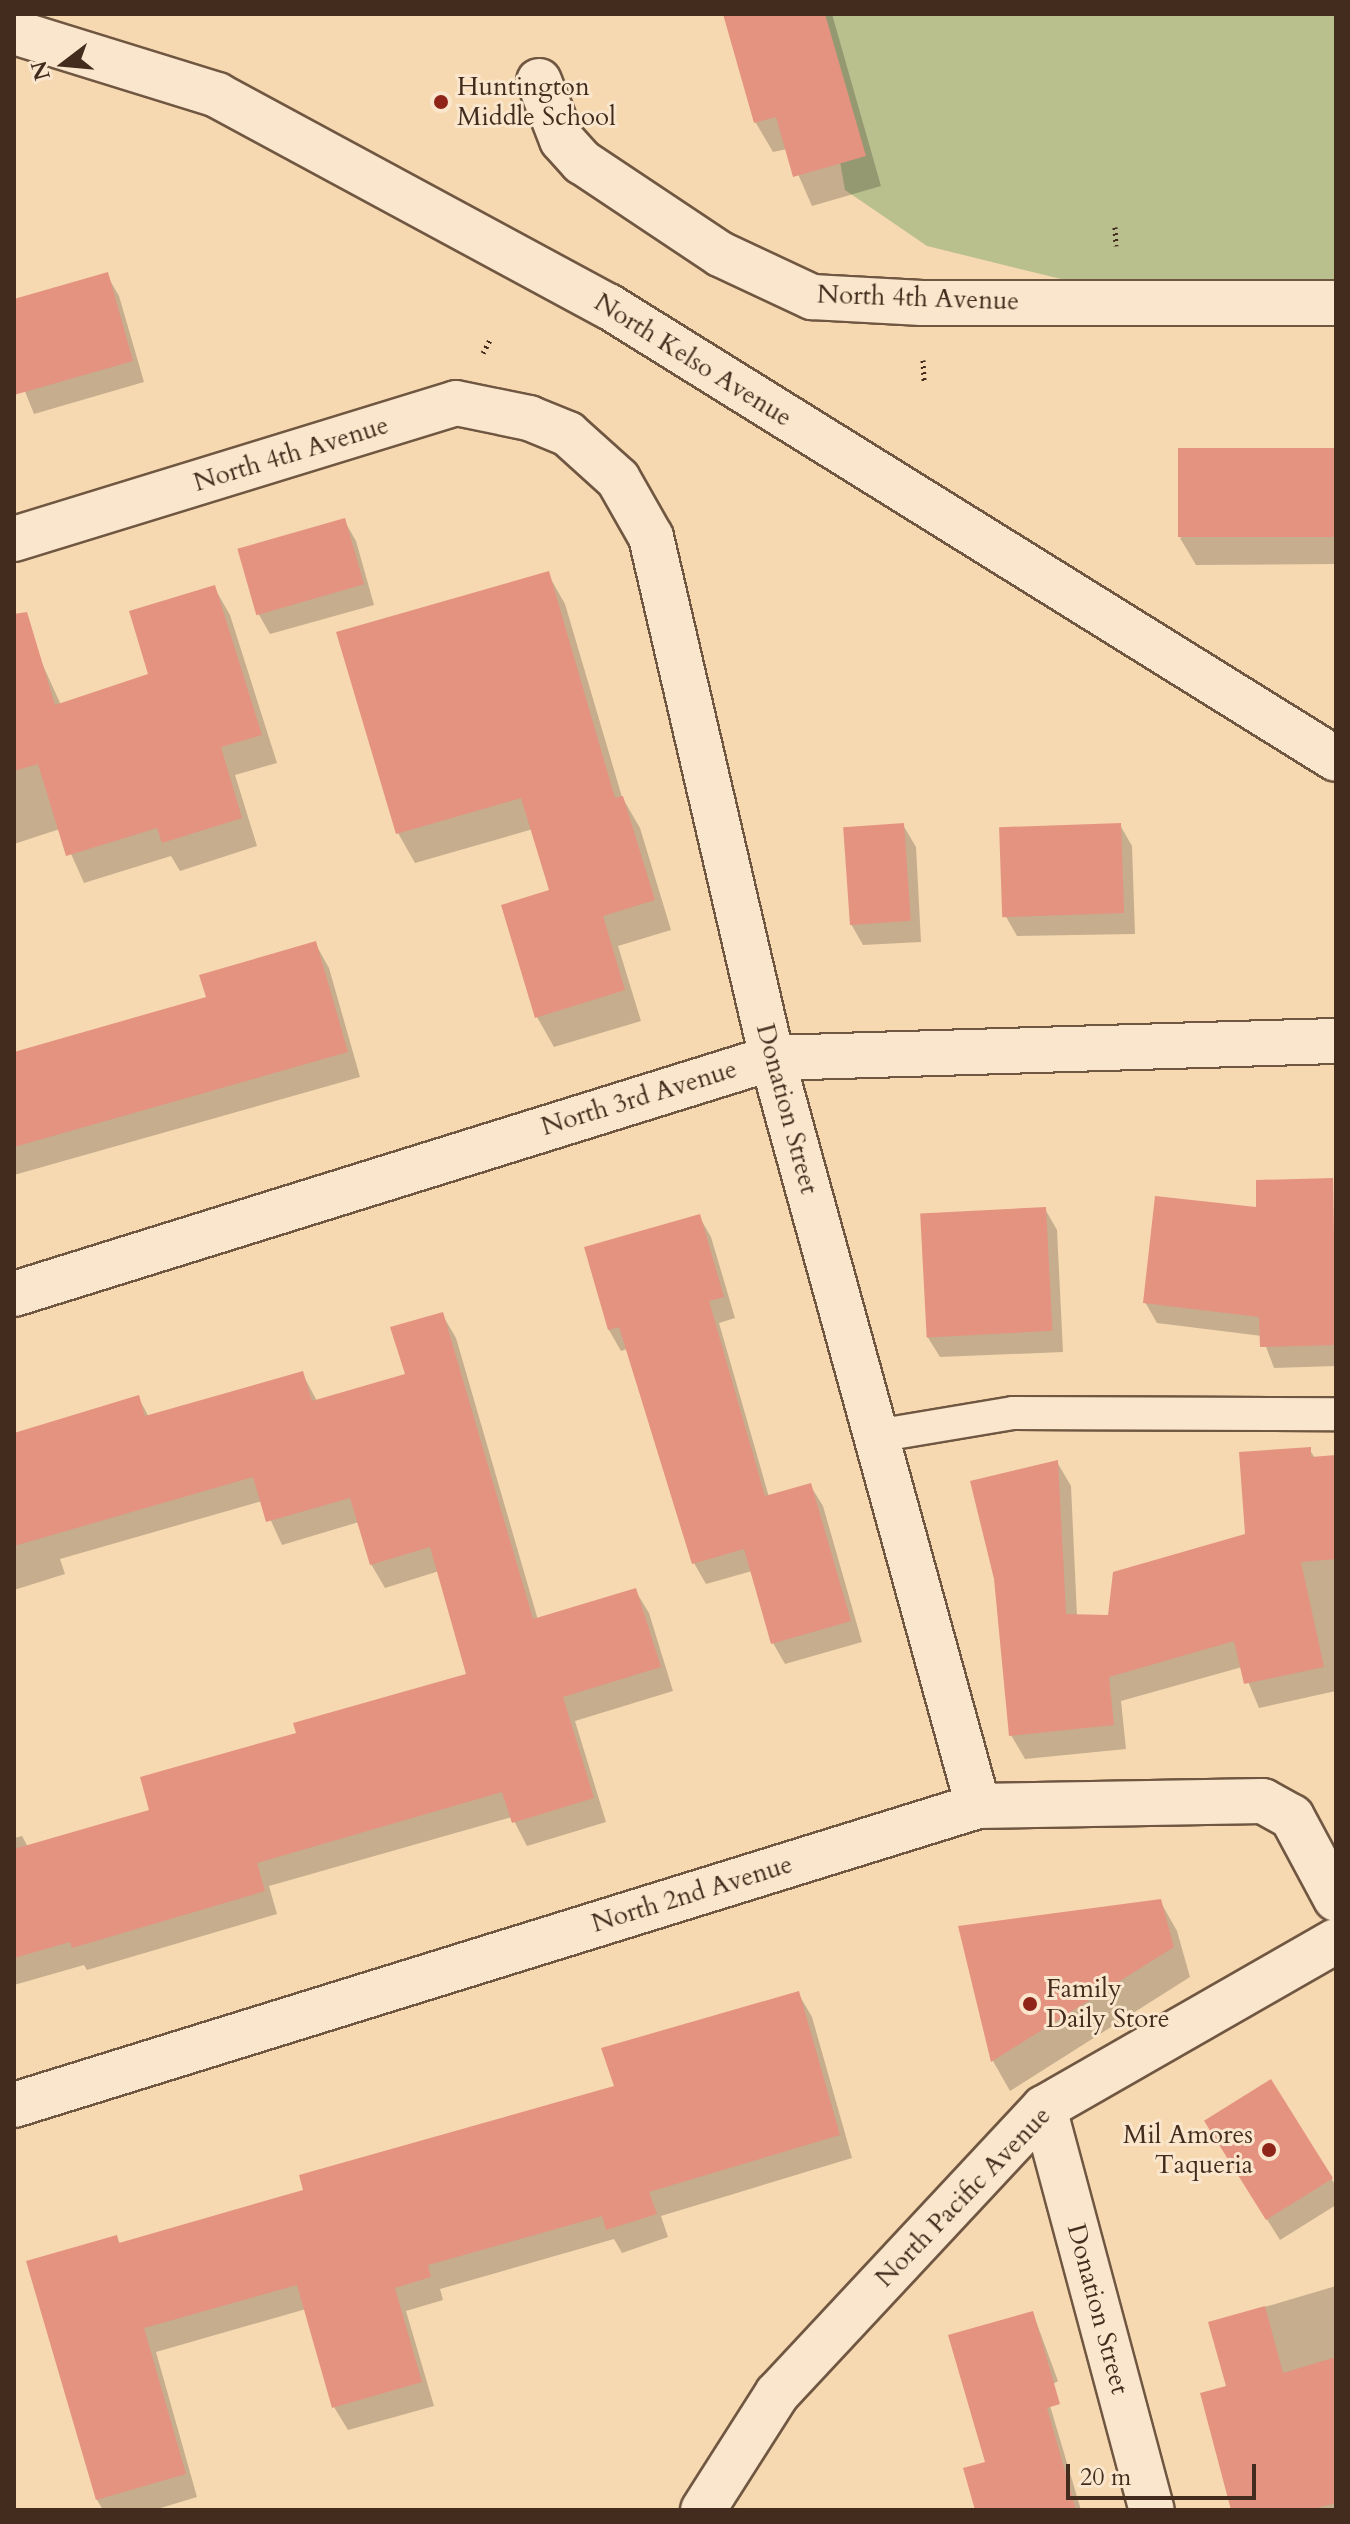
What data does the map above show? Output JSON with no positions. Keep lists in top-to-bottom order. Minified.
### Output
{"streets":{"street":["North 4th Avenue","North Kelso Avenue","North 3rd Avenue","Donation Street","North 2nd Avenue","North Pacific Avenue"]},"crossings":[["North 4th Avenue","Donation Street"],["North 3rd Avenue","Donation Street"],["Donation Street","North 2nd Avenue"],["Donation Street","North Pacific Avenue"]],"places":["Huntington Middle School","Family Daily Store","Mil Amores Taqueria"],"scale_bar":"20 m","north":"left"}
